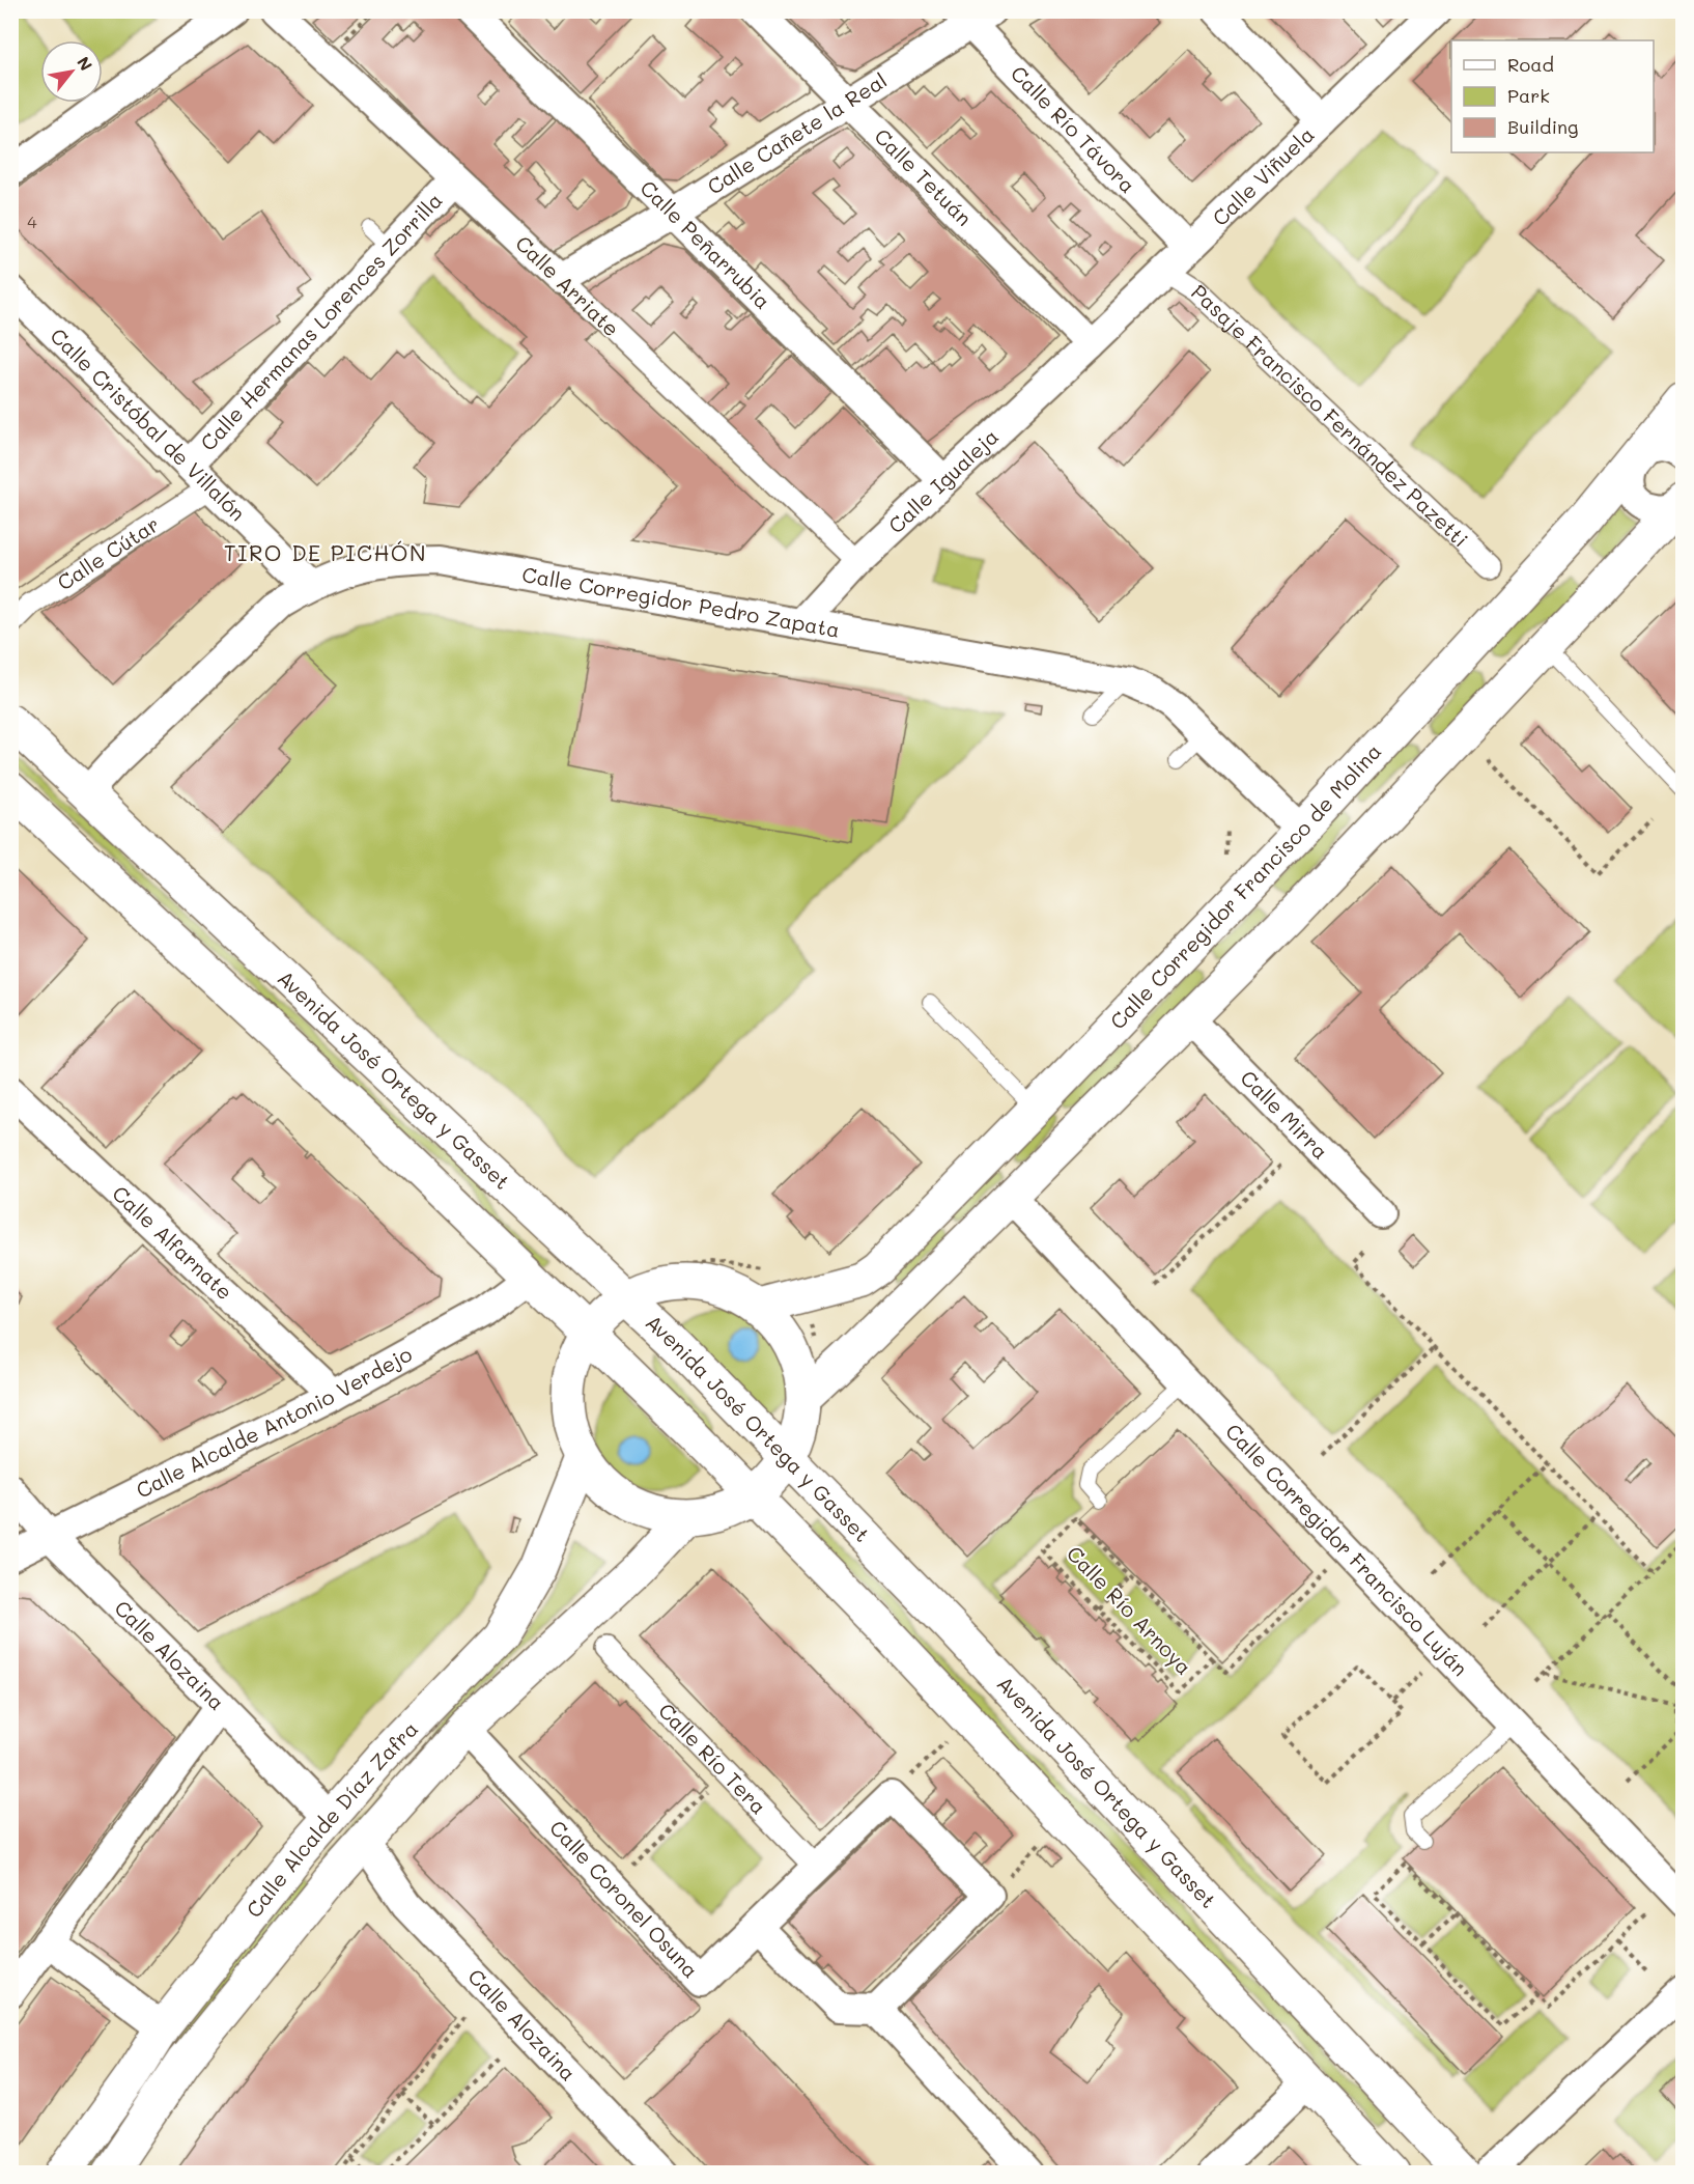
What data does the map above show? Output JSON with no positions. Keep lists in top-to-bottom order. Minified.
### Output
{"streets":{"main road":["Calle Corregidor Francisco de Molina","Avenida José Ortega y Gasset","Calle Alcalde Díaz Zafra"],"street":["Calle Río Távora","Calle Cañete la Real","Calle Tetuán","Calle Viñuela","Calle Peñarrubia","Calle Arriate","Calle Hermanas Lorences Zorrilla","Pasaje Francisco Fernández Pazetti","Calle Cristóbal de Villalón","Calle Igualeja","Calle Cútar","Calle Corregidor Pedro Zapata","Calle Mirra","Calle Alfarnate","Calle Alcalde Antonio Verdejo","Calle Corregidor Francisco Luján","Calle Alozaina","Calle Río Tera","Calle Coronel Osuna"],"path":["Calle Río Arnoya"]},"crossings":[["Calle Río Távora","Calle Cañete la Real"],["Calle Río Távora","Calle Viñuela"],["Calle Cañete la Real","Calle Tetuán"],["Calle Cañete la Real","Calle Peñarrubia"],["Calle Cañete la Real","Calle Arriate"],["Calle Tetuán","Calle Viñuela"],["Calle Tetuán","Calle Igualeja"],["Calle Viñuela","Pasaje Francisco Fernández Pazetti"],["Calle Viñuela","Calle Igualeja"],["Calle Peñarrubia","Calle Igualeja"],["Calle Arriate","Calle Hermanas Lorences Zorrilla"],["Calle Arriate","Calle Igualeja"],["Calle Hermanas Lorences Zorrilla","Calle Cristóbal de Villalón"],["Calle Cristóbal de Villalón","Calle Cútar"],["Calle Cristóbal de Villalón","Calle Corregidor Pedro Zapata"],["Calle Igualeja","Calle Corregidor Pedro Zapata"],["Calle Corregidor Pedro Zapata","Calle Corregidor Francisco de Molina"],["Calle Corregidor Pedro Zapata","Avenida José Ortega y Gasset"],["Calle Alfarnate","Calle Alcalde Antonio Verdejo"],["Calle Alcalde Antonio Verdejo","Calle Alozaina"],["Calle Corregidor Francisco Luján","Calle Río Arnoya"],["Calle Alozaina","Calle Alcalde Díaz Zafra"],["Calle Alcalde Díaz Zafra","Calle Coronel Osuna"]],"districts":["TIRO DE PICHÓN"],"house_numbers":["4"],"legend":["Road","Park","Building"],"north":"top right"}
